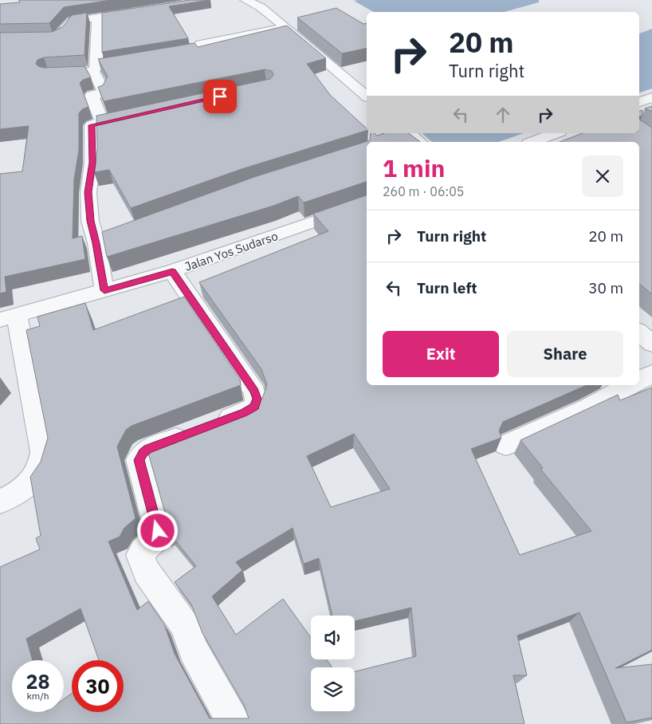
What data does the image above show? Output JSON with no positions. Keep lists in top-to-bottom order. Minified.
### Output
{"streets":{"street":["Jalan Yos Sudarso"]},"page":{"turn":["20 m","Turn right"],"heading":["1 min","260 m · 06:05"],"list":[{"name":"Turn right","value":"20 m"},{"name":"Turn left","value":"30 m"}],"buttons":["Exit","Share"],"speed":"28 km/h","limit":"30"}}
